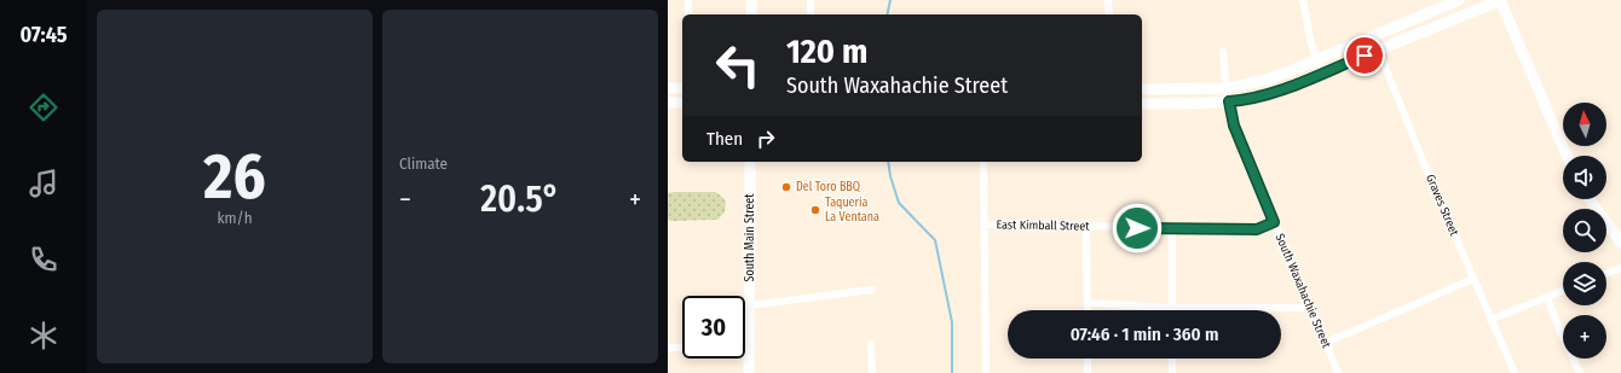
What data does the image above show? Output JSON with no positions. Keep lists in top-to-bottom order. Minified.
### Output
{"streets":{"main road":["South Main Street"],"street":["Graves Street","East Kimball Street","South Waxahachie Street"]},"crossings":[["East Kimball Street","South Waxahachie Street"]],"places":["Del Toro BBQ","Taqueria La Ventana"],"north":"top","page":{"tabs":"07:45","tile":[["26","km/h"],"Climate"],"turn":["120 m","South Waxahachie Street"],"map_buttons":"+","then":"Then","heat":["−","20.5°","+"],"limit":"30","trip":"07:46 · 1 min · 360 m"}}
